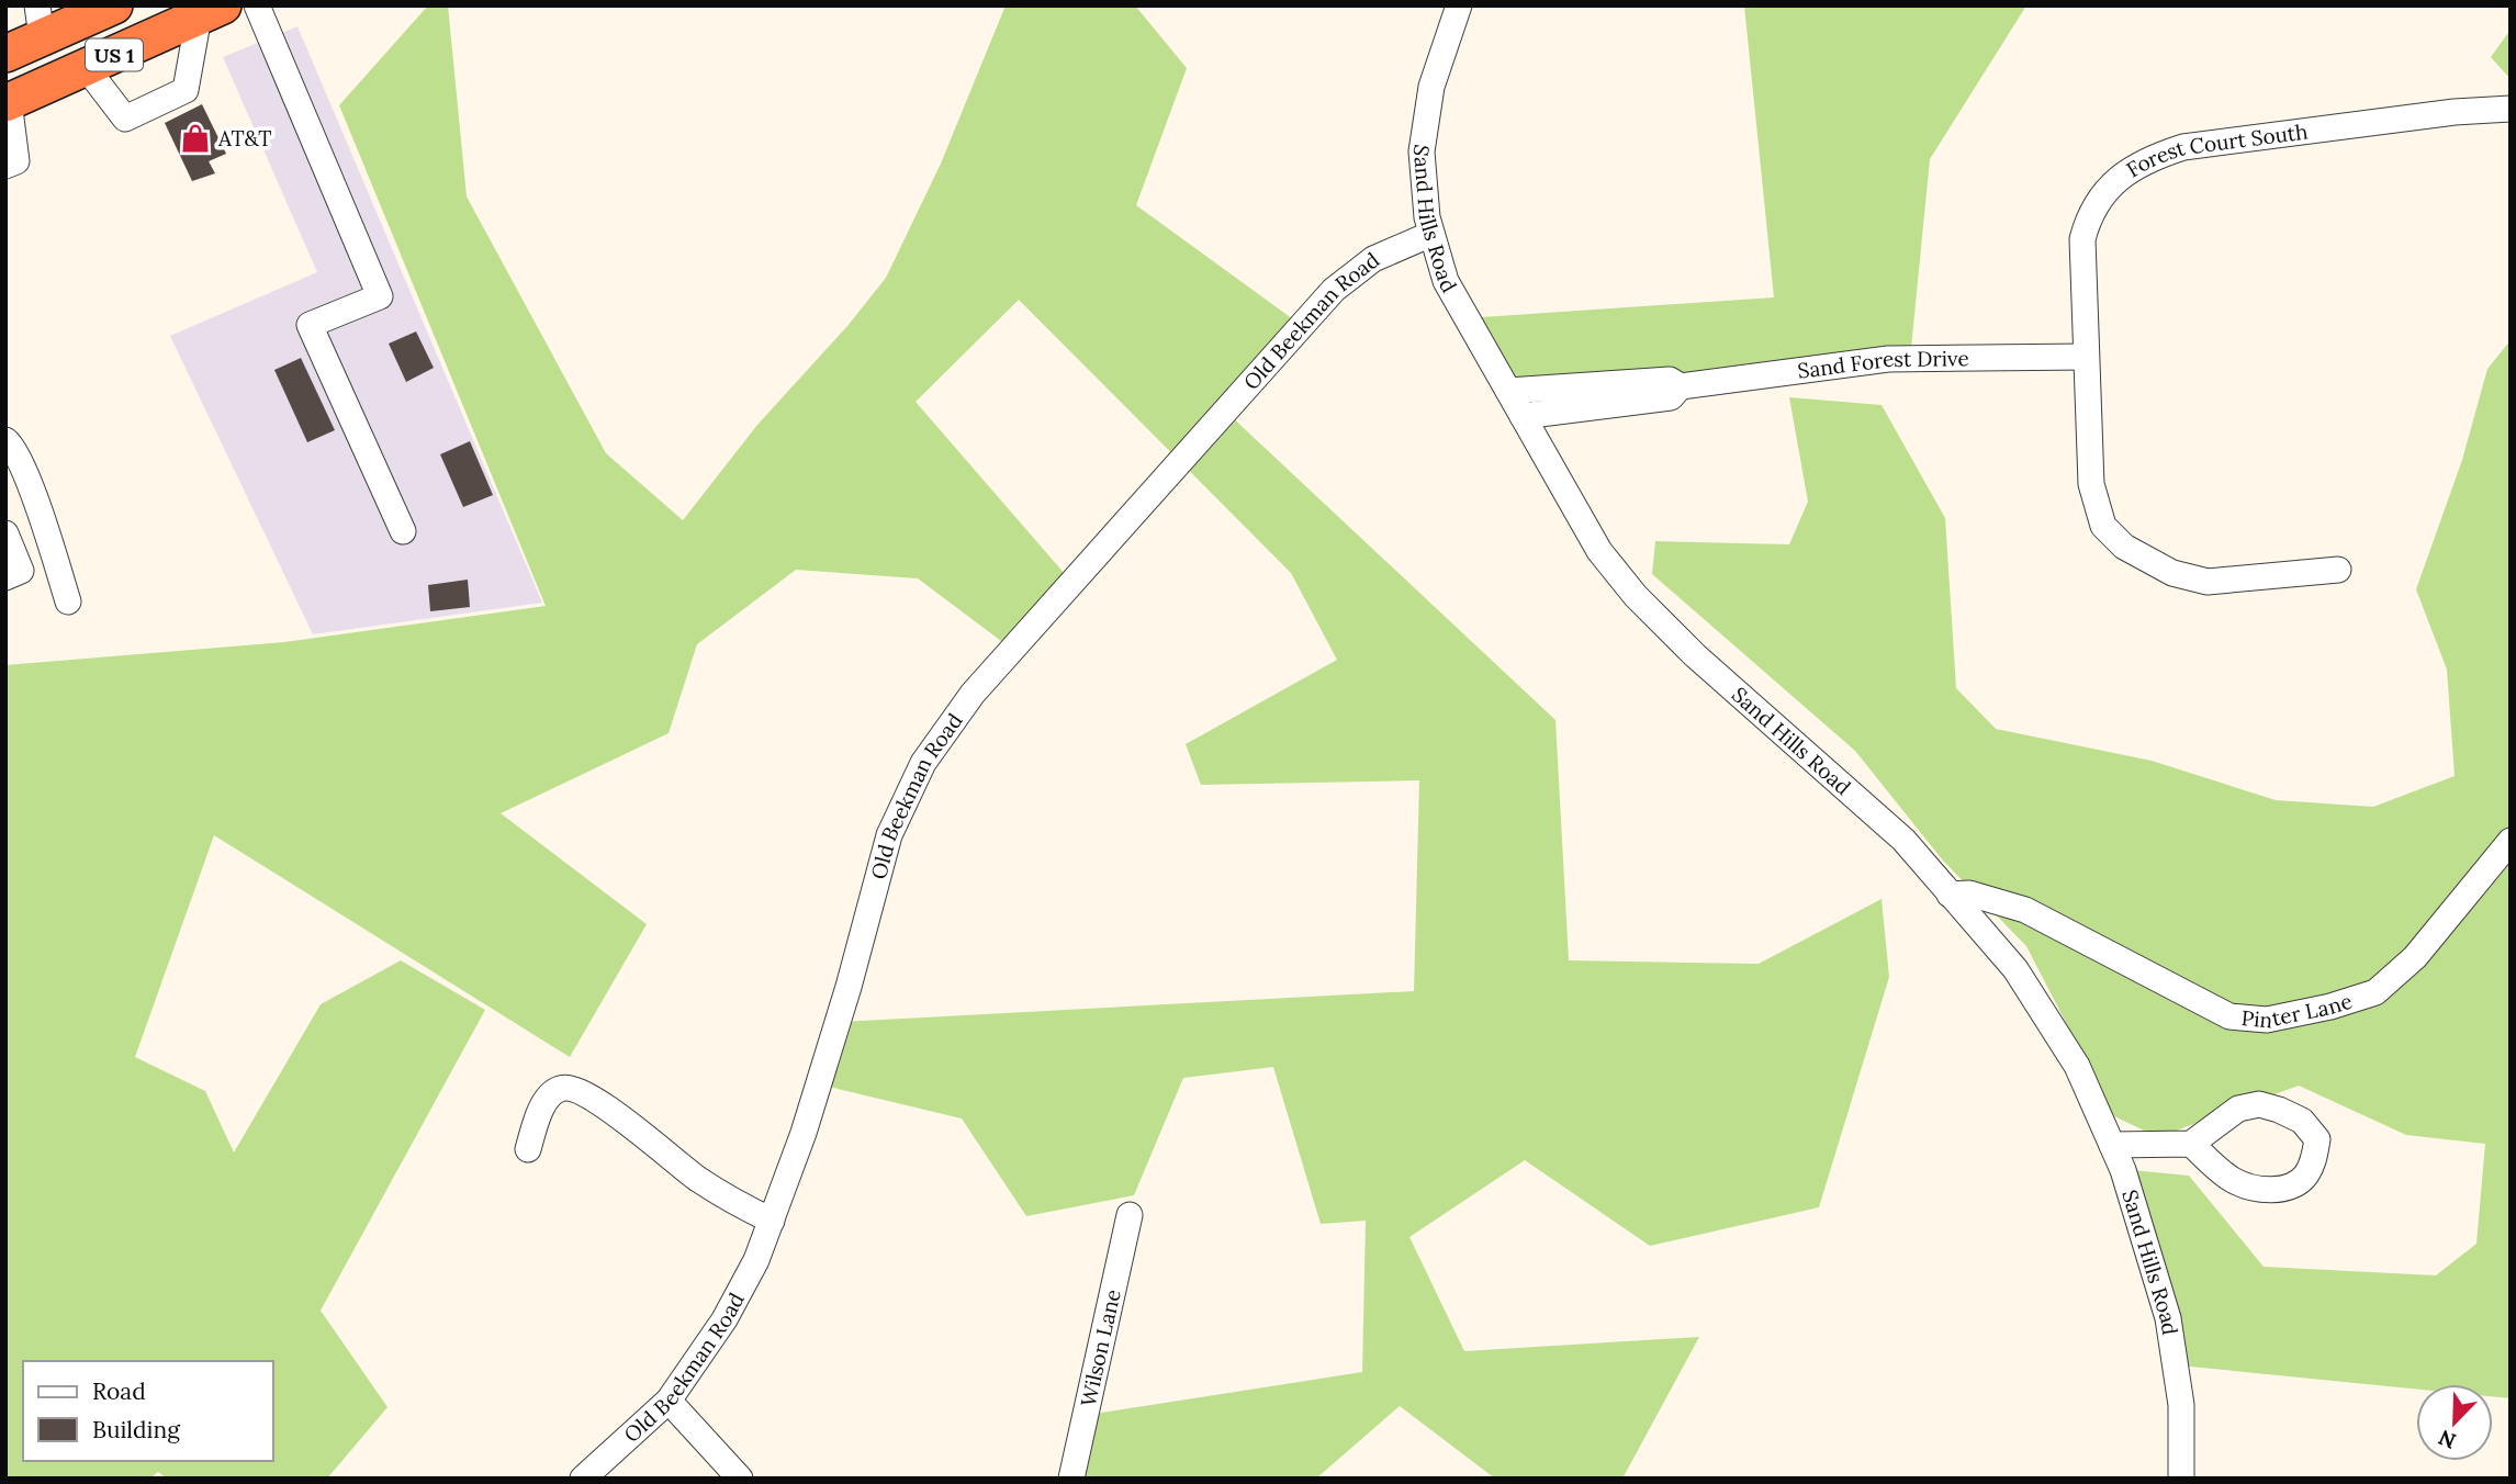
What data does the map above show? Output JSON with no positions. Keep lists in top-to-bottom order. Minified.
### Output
{"streets":{"highway":["US 1"],"street":["Forest Court South","Sand Hills Road","Old Beekman Road","Sand Forest Drive","Pinter Lane","Wilson Lane"]},"crossings":[["Forest Court South","Sand Forest Drive"],["Sand Hills Road","Old Beekman Road"],["Sand Hills Road","Sand Forest Drive"],["Sand Hills Road","Pinter Lane"]],"places":{"shop":["AT&T"]},"legend":["Road","Building"],"north":"bottom left"}
